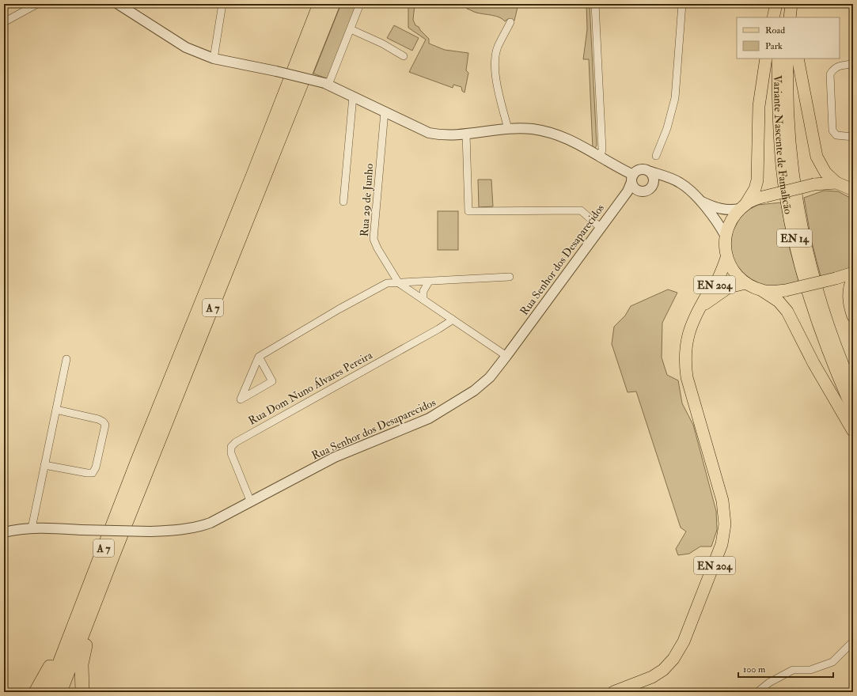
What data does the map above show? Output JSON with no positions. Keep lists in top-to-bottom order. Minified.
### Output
{"streets":{"highway":["A 7"],"main road":["Variante Nascente de Famalicão","EN 14","EN 204"],"street":["Rua 29 de Junho","Rua Senhor dos Desaparecidos","Rua Dom Nuno Álvares Pereira"]},"crossings":[["Rua Senhor dos Desaparecidos","Rua Dom Nuno Álvares Pereira"]],"legend":["Road","Park"],"scale_bar":"100 m"}
